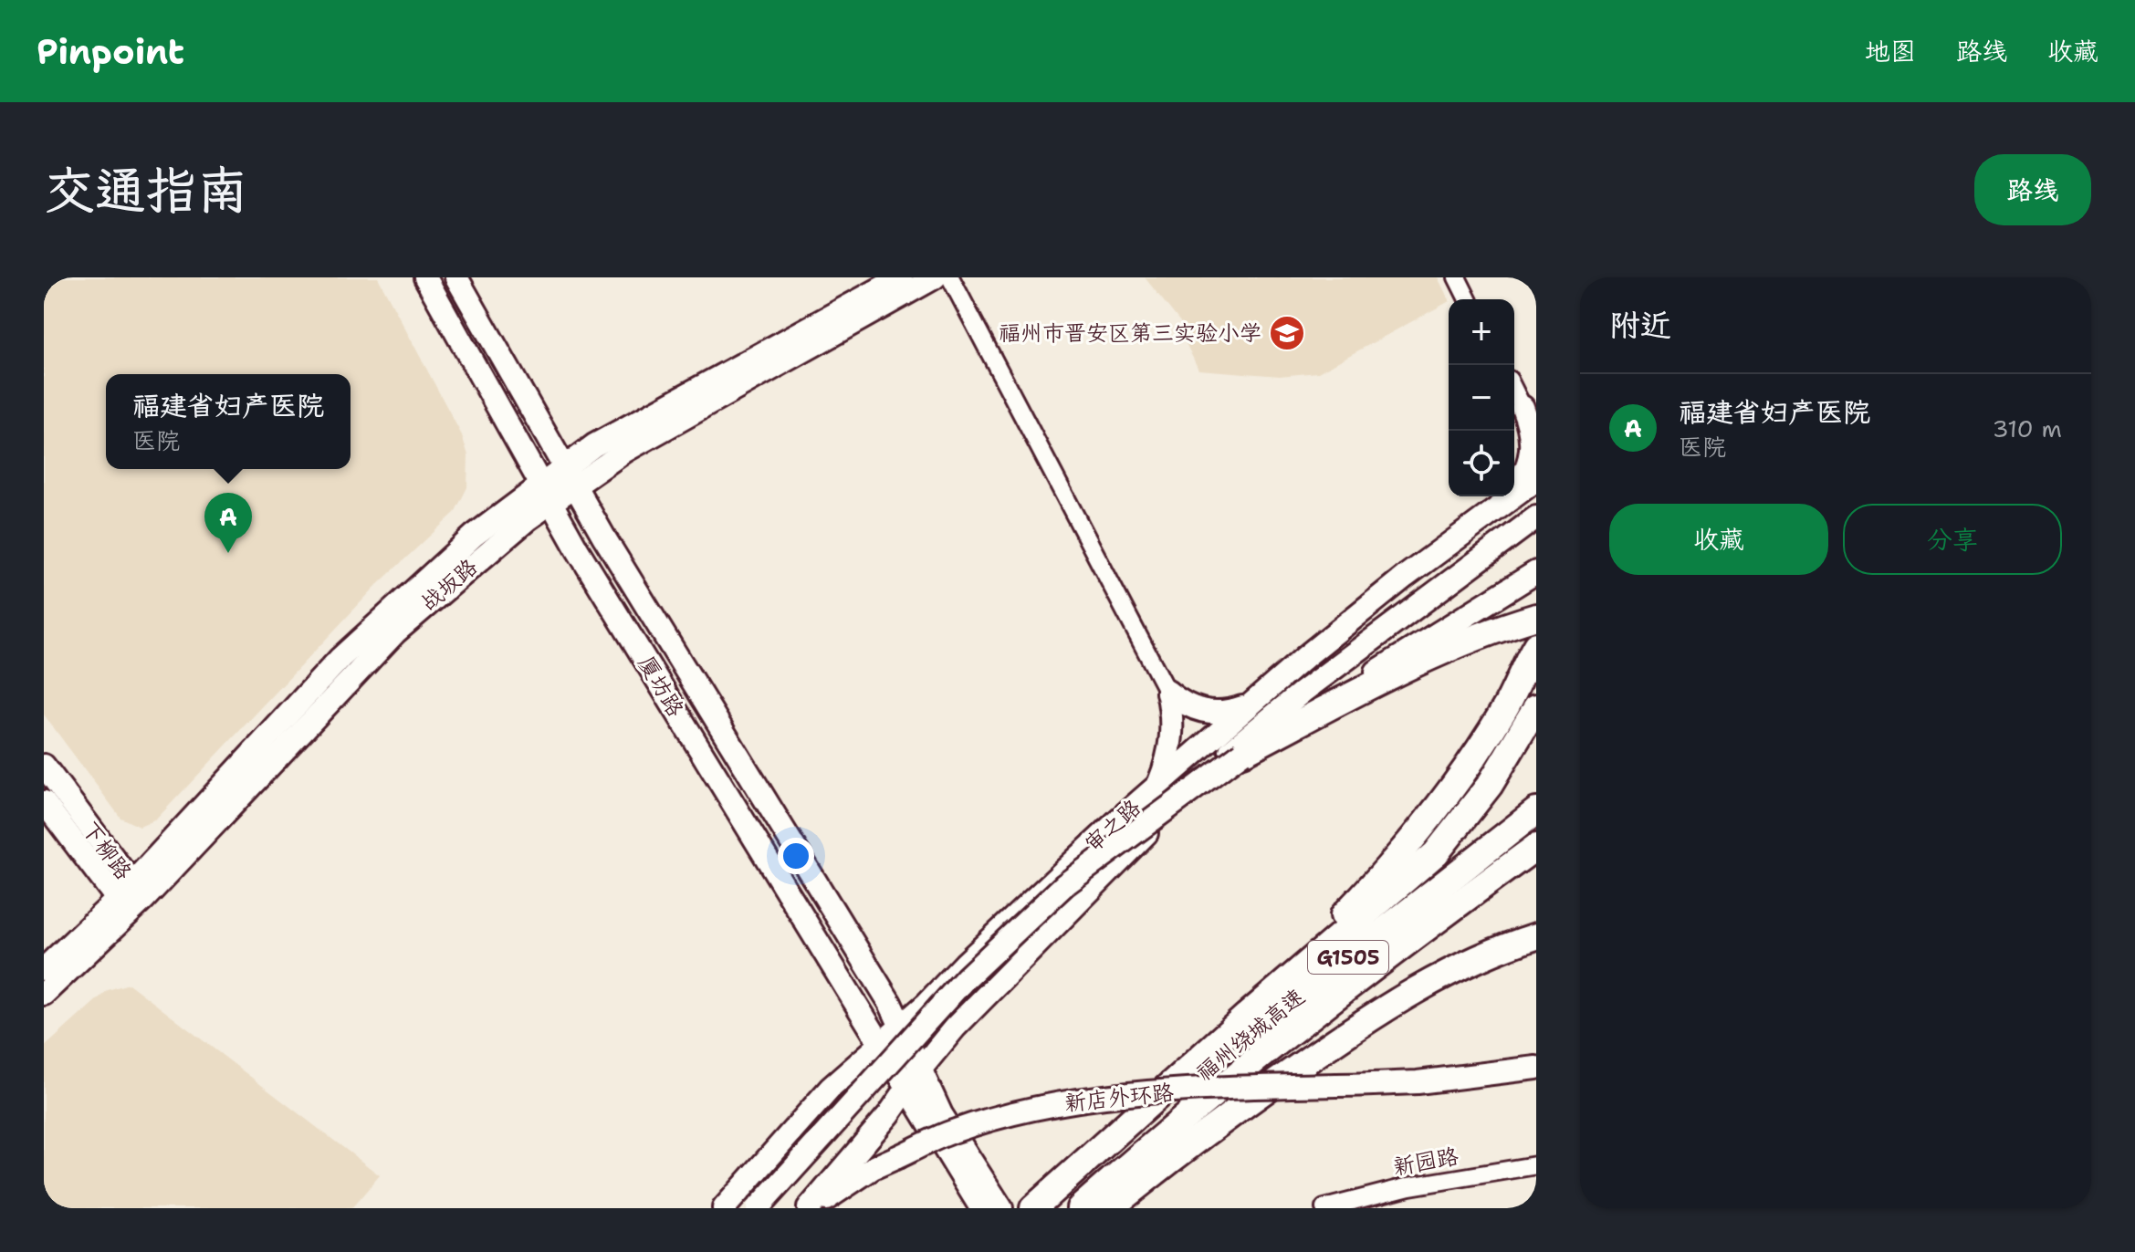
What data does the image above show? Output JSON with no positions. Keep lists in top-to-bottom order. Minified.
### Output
{"streets":{"highway":["G1505","福州绕城高速"],"main road":["战坂路","厦坊路","审之路","下柳路","新店外环路"],"street":["新园路"]},"crossings":[["战坂路","厦坊路"],["战坂路","下柳路"],["厦坊路","审之路"],["审之路","新店外环路"]],"places":{"school or university":["福州市晋安区第三实验小学"]},"page":{"header":"Pinpoint","nav":["地图","路线","收藏"],"buttons":["路线",["收藏","分享"]],"title":"交通指南","heading":"附近","map_buttons":["+","−"],"list":[{"mark":"A","name":"福建省妇产医院","note":"医院","value":"310 m"}],"popup":["福建省妇产医院","医院"],"pins":"A"}}
